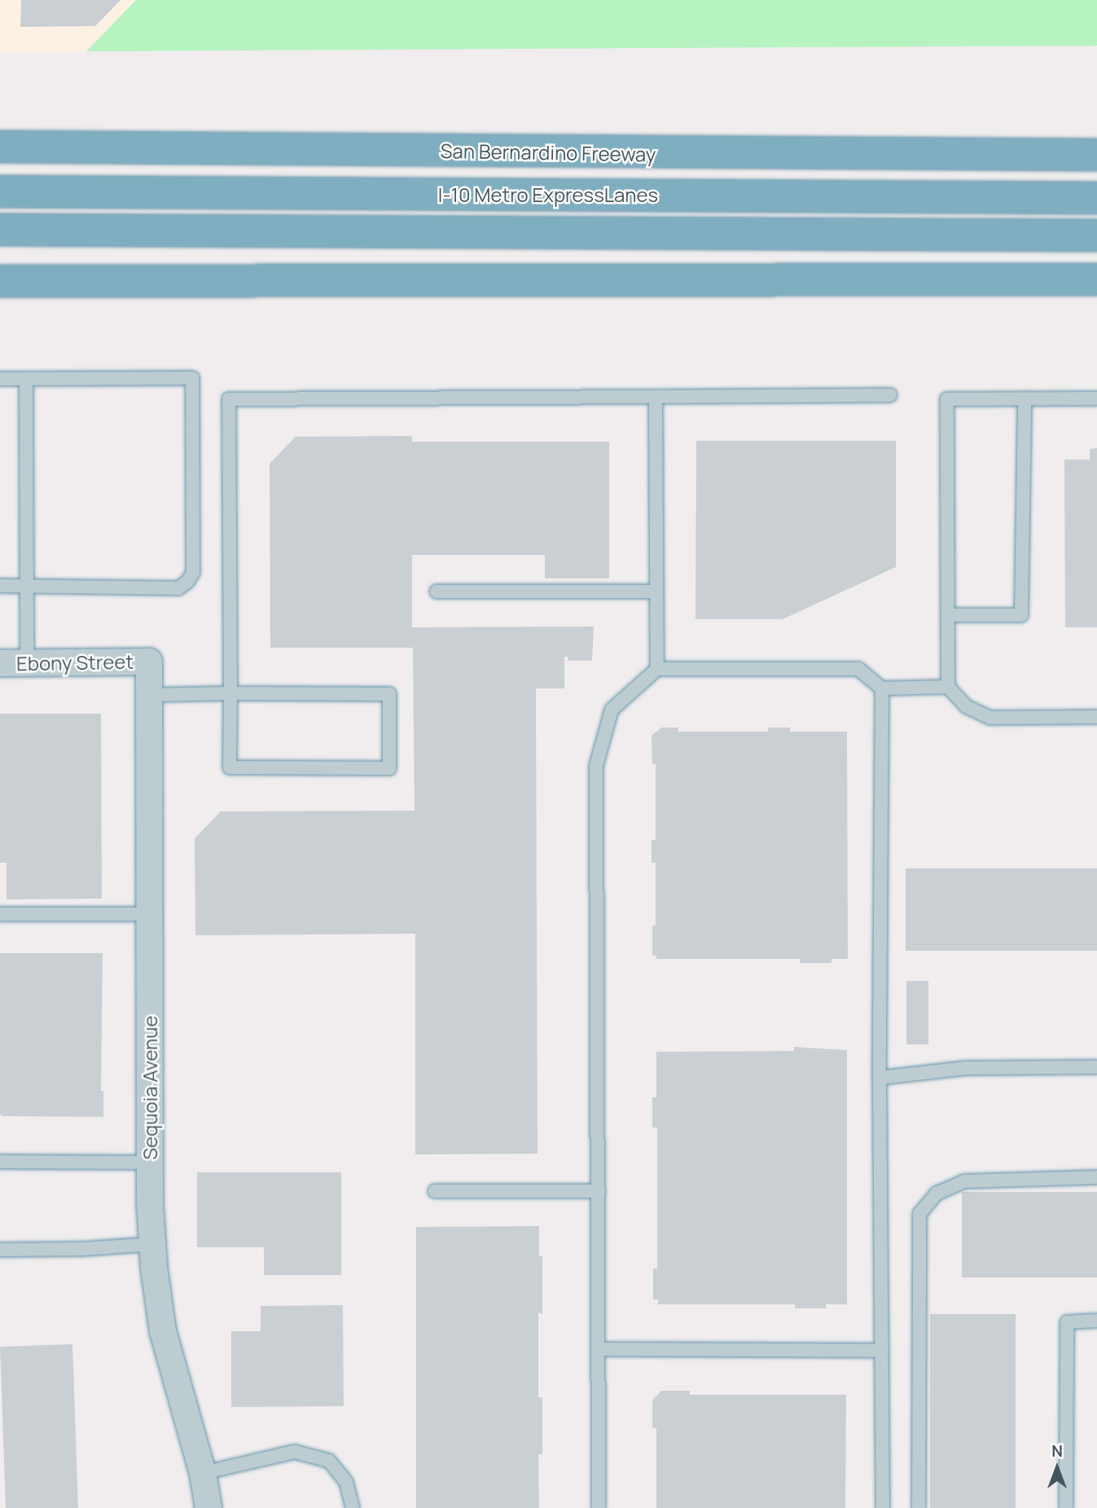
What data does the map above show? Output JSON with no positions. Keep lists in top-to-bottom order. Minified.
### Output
{"streets":{"highway":["San Bernardino Freeway","I-10 Metro ExpressLanes"],"street":["Ebony Street","Sequoia Avenue"]},"crossings":[["Ebony Street","Sequoia Avenue"]],"north":"top"}
